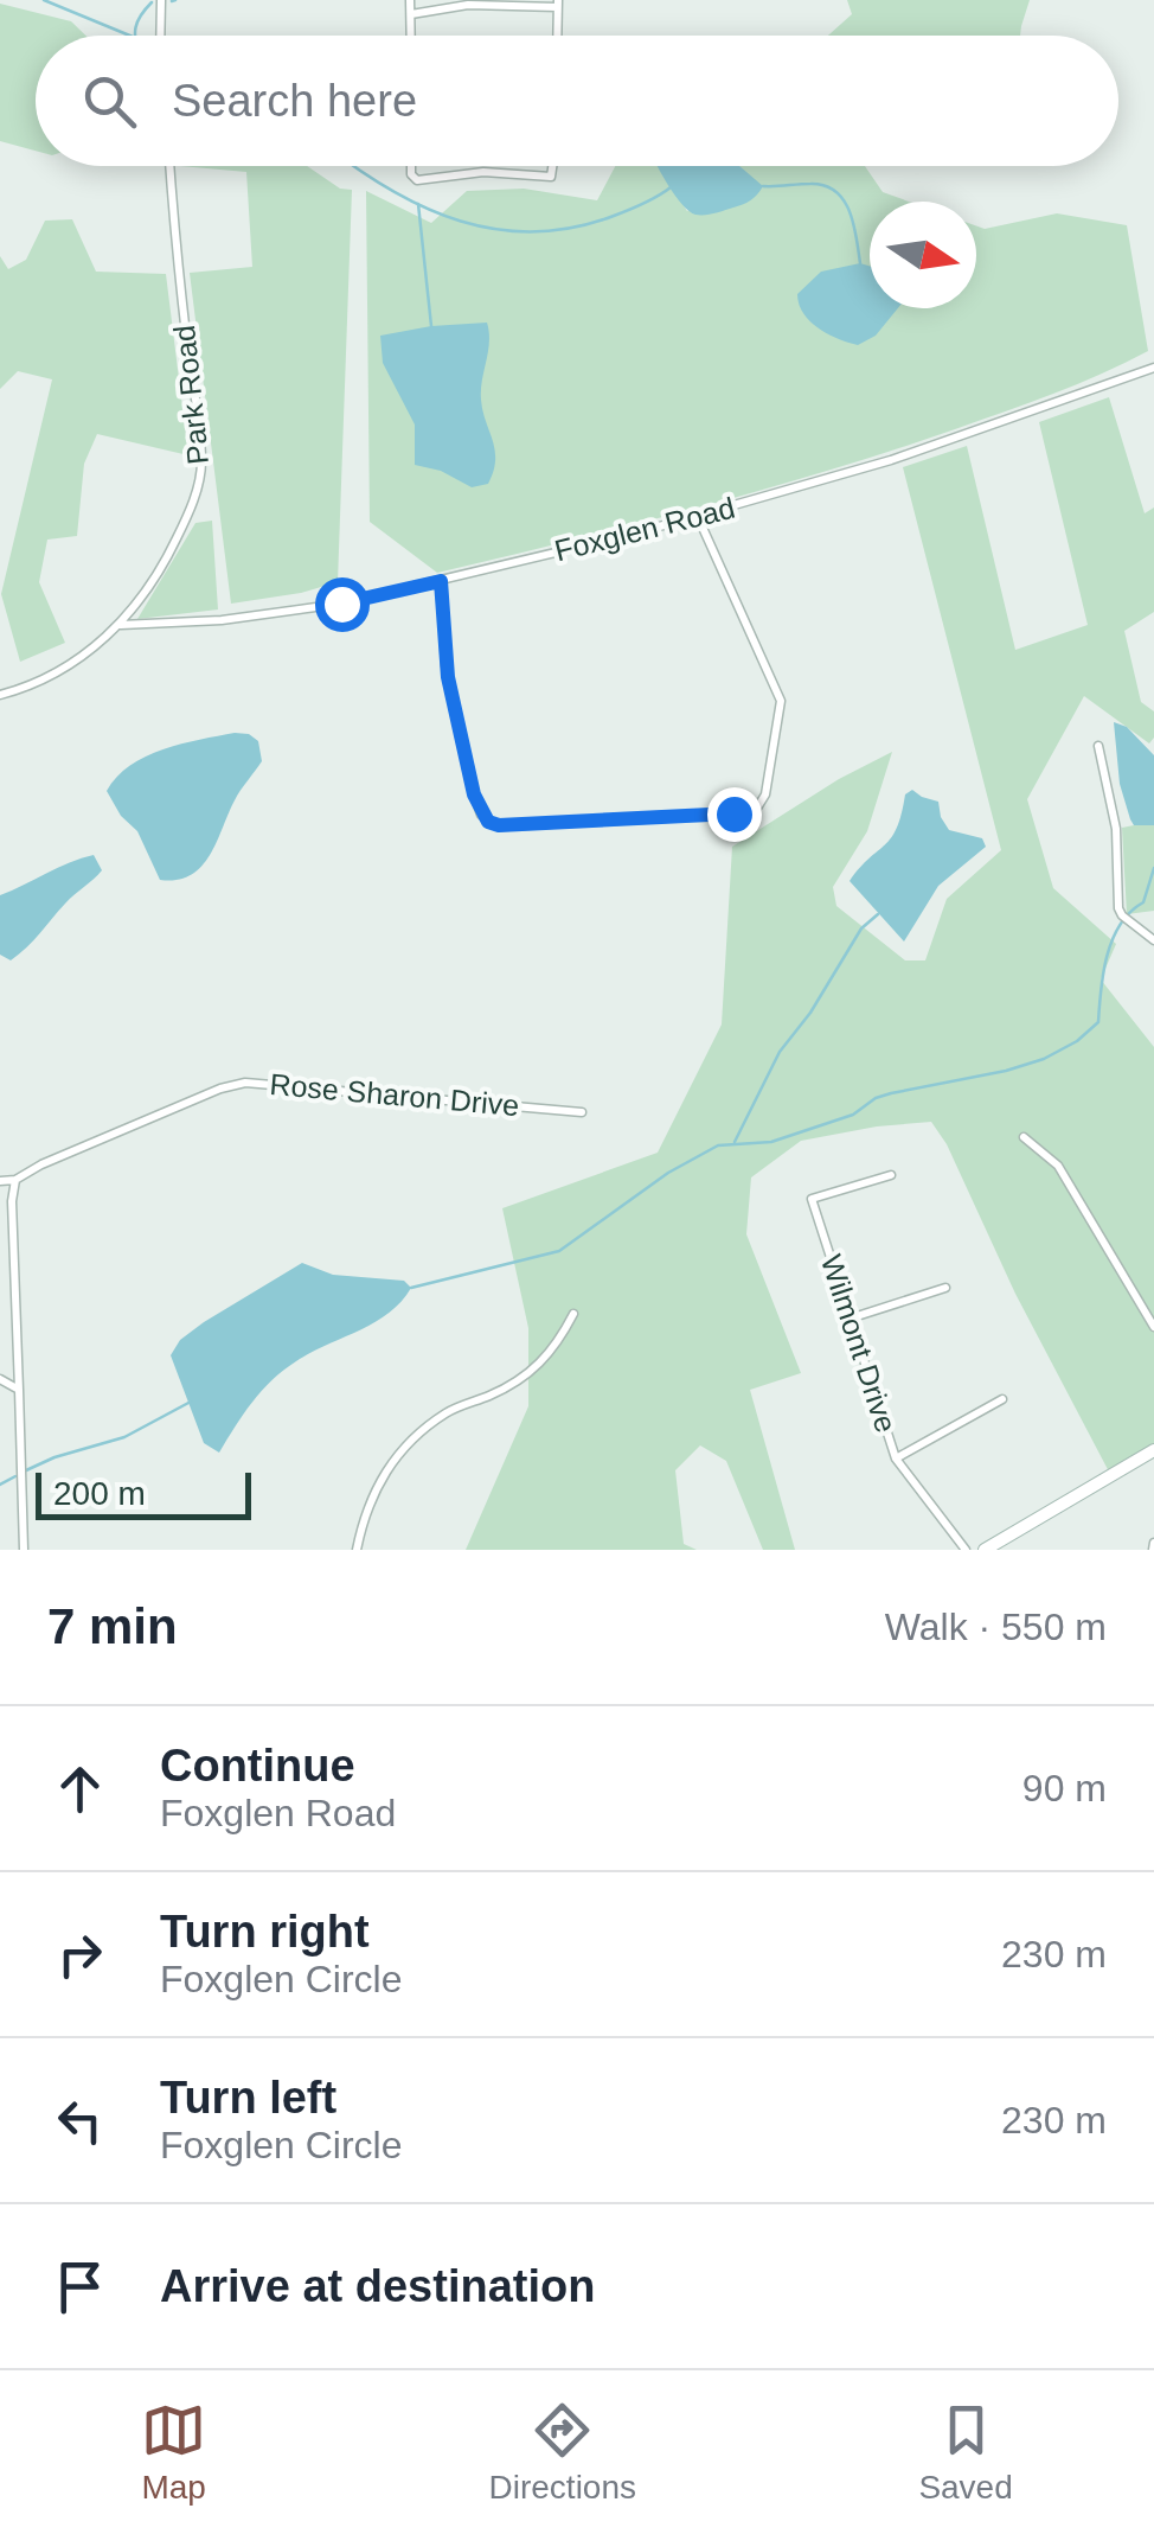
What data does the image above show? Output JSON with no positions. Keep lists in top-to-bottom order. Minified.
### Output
{"streets":{"street":["Park Road","Foxglen Road","Rose Sharon Drive","Wilmont Drive"]},"crossings":[["Park Road","Foxglen Road"]],"scale_bar":"200 m","north":"right","page":{"search":"Search here","scale":"200 m","heading":["7 min","Walk · 550 m"],"list":[["Continue","Foxglen Road","90 m"],["Turn right","Foxglen Circle","230 m"],["Turn left","Foxglen Circle","230 m"],"Arrive at destination"],"nav":["Map","Directions","Saved"]}}
